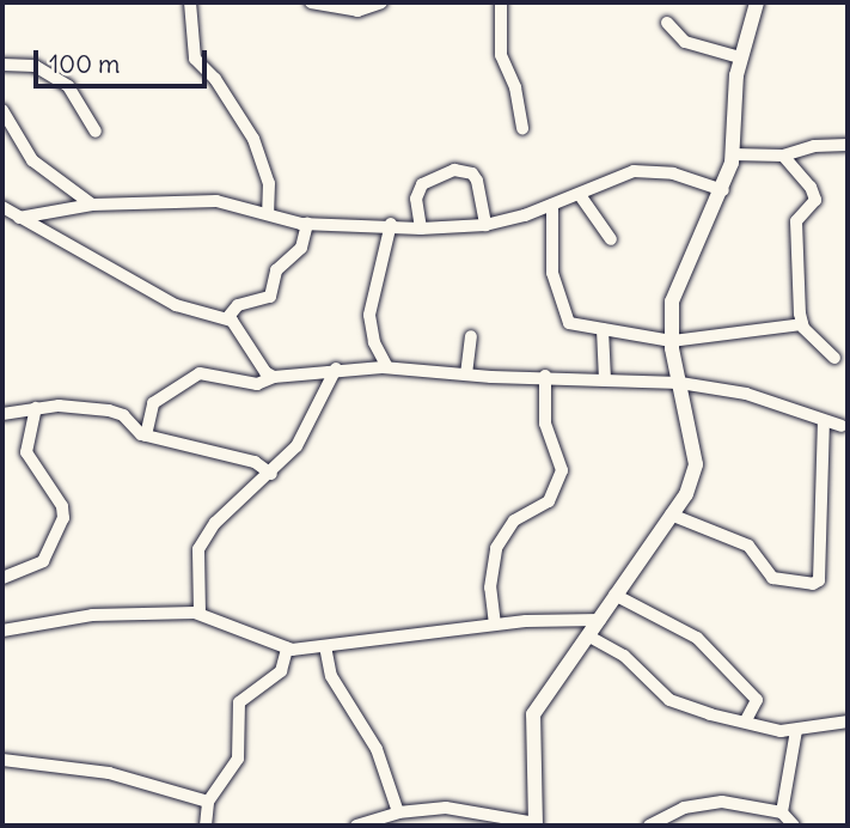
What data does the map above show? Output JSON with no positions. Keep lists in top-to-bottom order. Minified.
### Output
{"scale_bar":"100 m"}
